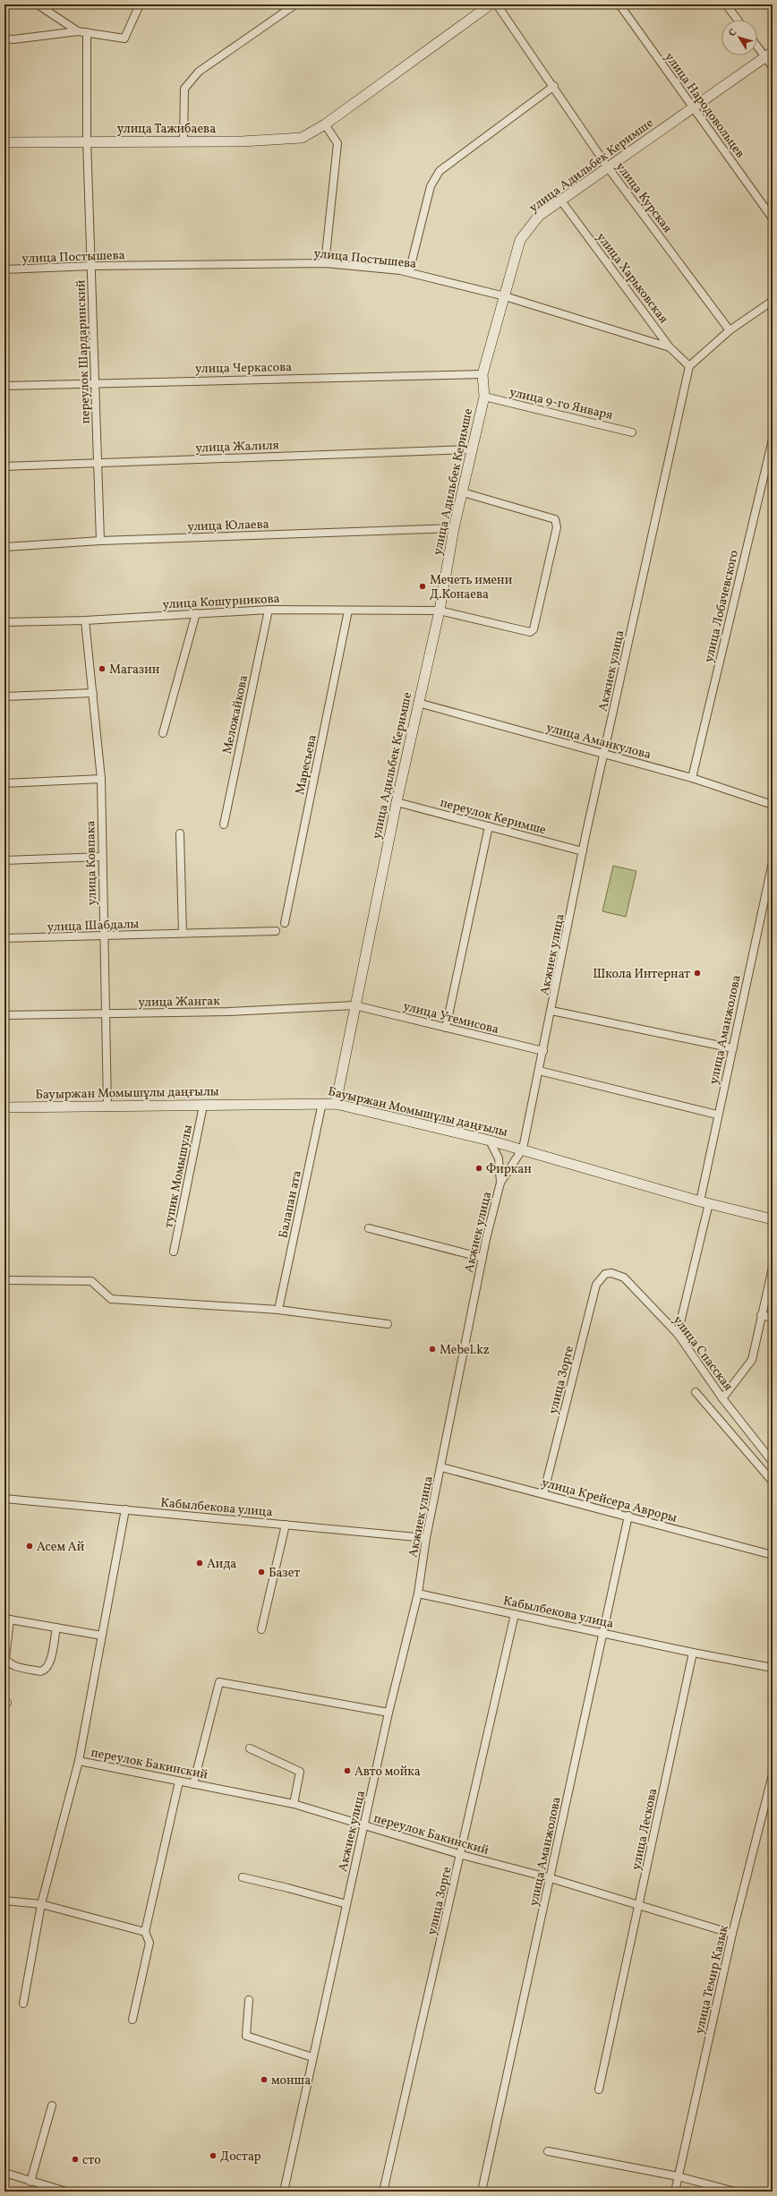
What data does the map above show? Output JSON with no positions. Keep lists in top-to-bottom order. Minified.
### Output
{"streets":{"street":["улица Народовольцев","улица Тажибаева","улица Адильбек Керимше","улица Курская","улица Постышева","улица Харьковская","переулок Шардаринский","улица Черкасова","улица 9-го Января","улица Жалиля","улица Юлаева","улица Кошурникова","улица Лобачевского","Акжиек улица","Меложайкова","улица Аманкулова","Маресьева","переулок Керимше","улица Ковпака","улица Шабдалы","улица Жангак","улица Утемисова","улица Аманжолова","Бауыржан Момышұлы даңғылы","тупик Момышулы","Балапан ата","улица Спасская","улица Зорге","улица Крейсера Авроры","Кабылбекова улица","переулок Бакинский","улица Лескова","улица Темир Казык"]},"crossings":[["улица Народовольцев","улица Адильбек Керимше"],["улица Тажибаева","переулок Шардаринский"],["улица Адильбек Керимше","улица Курская"],["улица Адильбек Керимше","улица Постышева"],["улица Адильбек Керимше","улица Харьковская"],["улица Адильбек Керимше","улица Черкасова"],["улица Адильбек Керимше","улица 9-го Января"],["улица Адильбек Керимше","улица Жалиля"],["улица Адильбек Керимше","улица Юлаева"],["улица Адильбек Керимше","улица Кошурникова"],["улица Адильбек Керимше","улица Аманкулова"],["улица Адильбек Керимше","переулок Керимше"],["улица Адильбек Керимше","улица Жангак"],["улица Адильбек Керимше","улица Утемисова"],["улица Адильбек Керимше","Бауыржан Момышұлы даңғылы"],["улица Постышева","улица Харьковская"],["улица Постышева","переулок Шардаринский"],["улица Харьковская","Акжиек улица"],["переулок Шардаринский","улица Черкасова"],["переулок Шардаринский","улица Жалиля"],["переулок Шардаринский","улица Юлаева"],["улица Кошурникова","Меложайкова"],["улица Кошурникова","Маресьева"],["улица Кошурникова","улица Ковпака"],["улица Лобачевского","улица Аманкулова"],["Акжиек улица","улица Аманкулова"],["Акжиек улица","переулок Керимше"],["Акжиек улица","улица Утемисова"],["Акжиек улица","Бауыржан Момышұлы даңғылы"],["Акжиек улица","улица Крейсера Авроры"],["Акжиек улица","Кабылбекова улица"],["Акжиек улица","переулок Бакинский"],["улица Ковпака","улица Шабдалы"],["улица Ковпака","улица Жангак"],["улица Ковпака","Бауыржан Момышұлы даңғылы"],["улица Жангак","улица Утемисова"],["улица Аманжолова","Бауыржан Момышұлы даңғылы"],["улица Аманжолова","улица Спасская"],["улица Аманжолова","улица Крейсера Авроры"],["улица Аманжолова","Кабылбекова улица"],["улица Аманжолова","переулок Бакинский"],["Бауыржан Момышұлы даңғылы","тупик Момышулы"],["Бауыржан Момышұлы даңғылы","Балапан ата"],["улица Спасская","улица Зорге"],["улица Зорге","улица Крейсера Авроры"],["улица Зорге","Кабылбекова улица"],["улица Зорге","переулок Бакинский"],["Кабылбекова улица","улица Лескова"],["переулок Бакинский","улица Лескова"],["переулок Бакинский","улица Темир Казык"]],"places":["Мечеть имени Д.Конаева","Магазин","Школа Интернат","Фиркан","Mebel.kz","Асем Ай","Аида","Базет","Авто мойка","монша","Достар","сто"],"north":"top left"}
